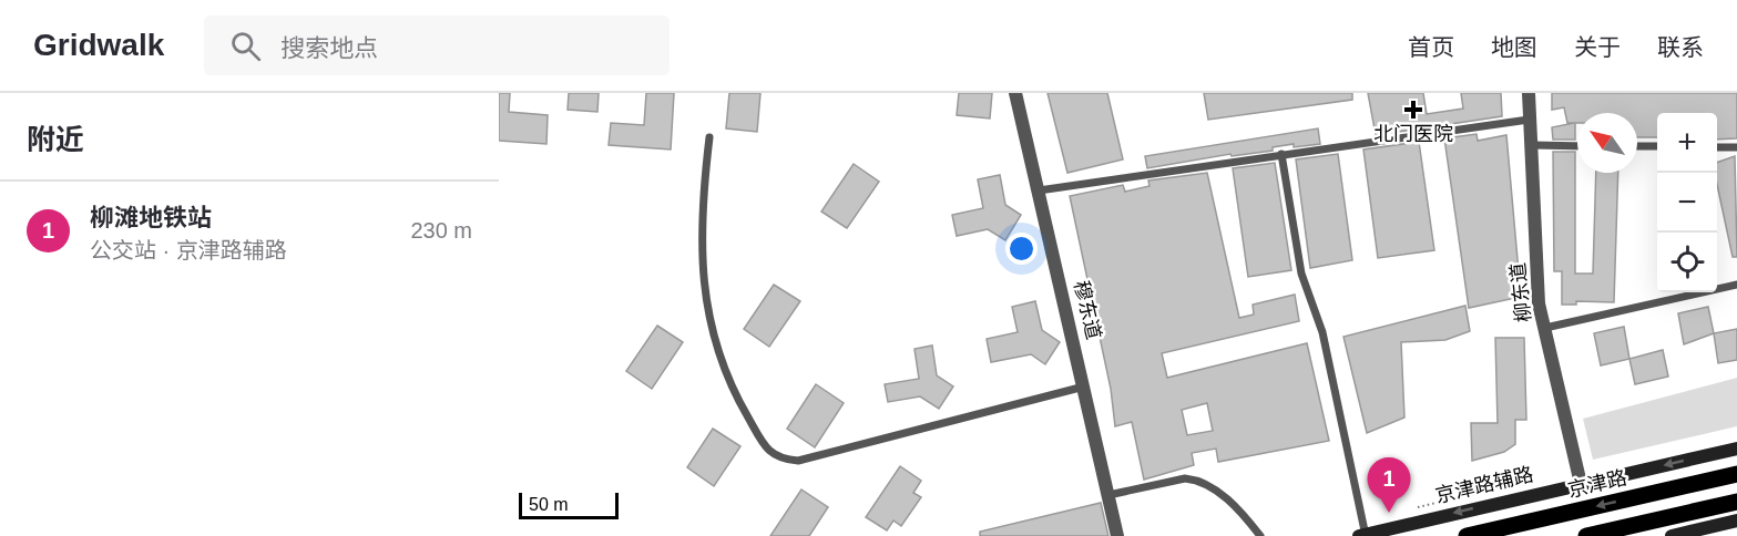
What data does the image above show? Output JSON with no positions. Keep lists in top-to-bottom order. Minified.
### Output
{"streets":{"main road":["京津路"],"street":["柳东道","穆东道","京津路辅路"]},"crossings":[["柳东道","京津路辅路"]],"one_way":["京津路辅路"],"places":{"health":["北门医院"]},"scale_bar":"50 m","north":"top left","page":{"header":"Gridwalk","search":"搜索地点","nav":["首页","地图","关于","联系"],"heading":"附近","map_buttons":["+","−"],"list":[{"mark":"1","name":"柳滩地铁站","note":"公交站 · 京津路辅路","value":"230 m"}],"pins":"1","scale":"50 m"}}
